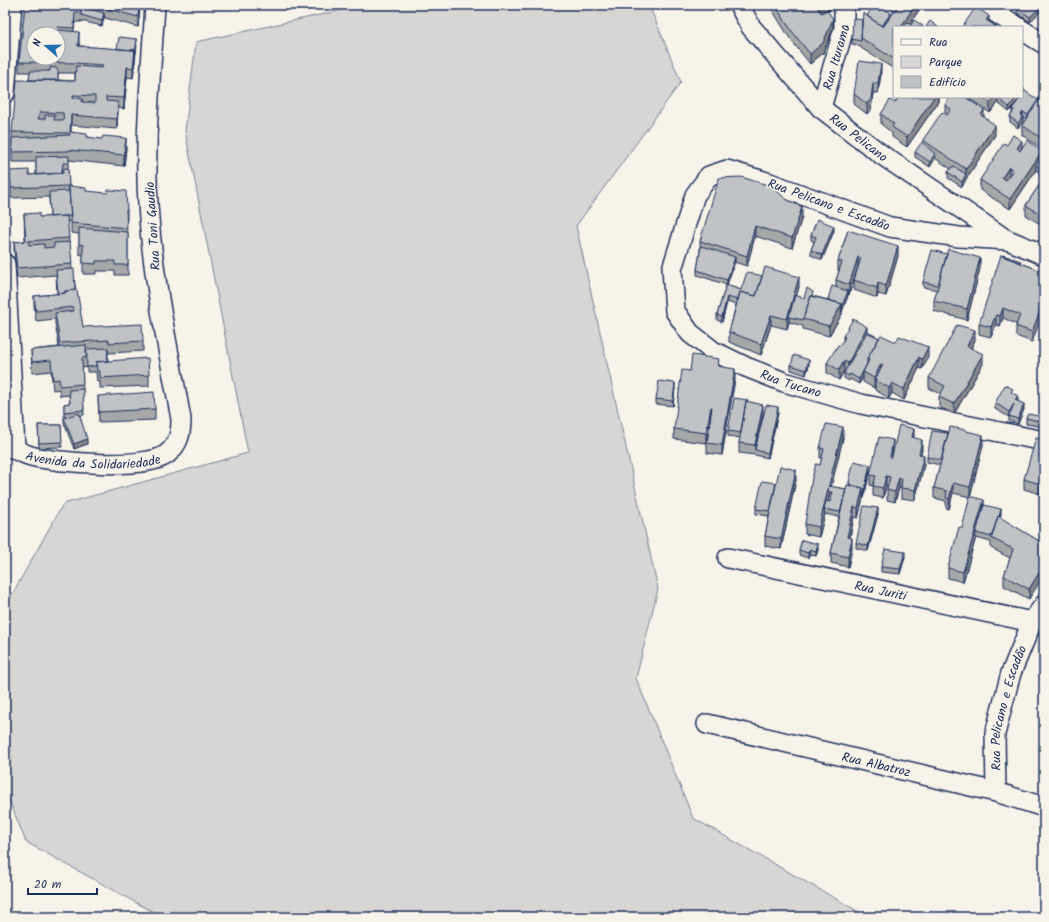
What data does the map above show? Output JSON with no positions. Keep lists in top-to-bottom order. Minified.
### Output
{"streets":{"street":["Rua Iturama","Rua Pelicano","Rua Pelicano e Escadão","Rua Toni Gaudio","Rua Tucano","Avenida da Solidariedade","Rua Juriti","Rua Albatroz"]},"crossings":[["Rua Iturama","Rua Pelicano"],["Rua Pelicano","Rua Pelicano e Escadão"],["Rua Pelicano e Escadão","Rua Tucano"],["Rua Pelicano e Escadão","Rua Juriti"],["Rua Pelicano e Escadão","Rua Albatroz"],["Rua Toni Gaudio","Avenida da Solidariedade"]],"legend":["Rua","Parque","Edifício"],"scale_bar":"20 m","north":"left"}
